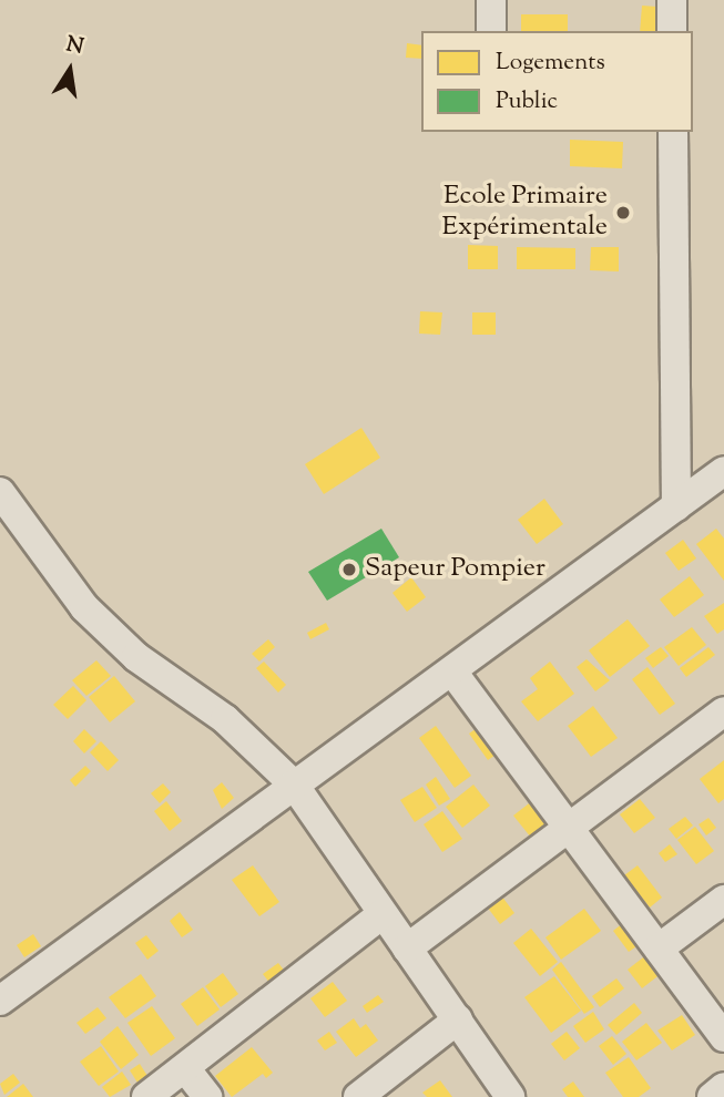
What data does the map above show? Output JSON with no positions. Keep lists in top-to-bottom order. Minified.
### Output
{"places":["Ecole Primaire Expérimentale","Sapeur Pompier"],"legend":["Logements","Public"],"north":"top"}
